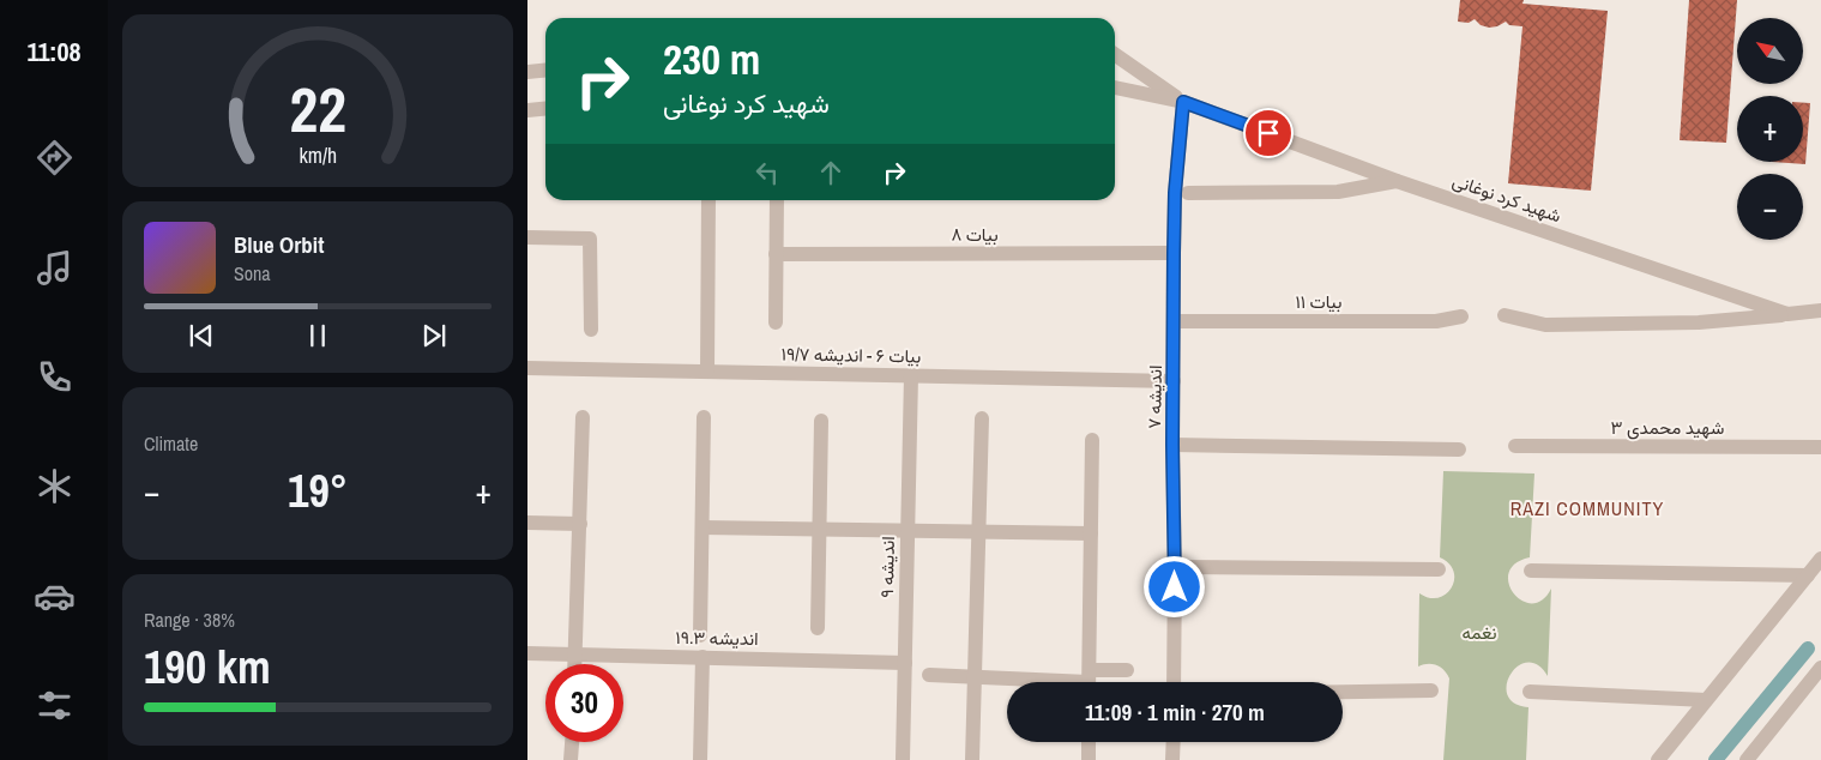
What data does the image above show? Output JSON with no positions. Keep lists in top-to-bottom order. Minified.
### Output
{"streets":{"street":["شهید کرد نوغانی","بیات ۸","بیات ۱۱","بیات ۶ - اندیشه ۱۹/۷","اندیشه ۷","شهید محمدی ۳","اندیشه ۹","اندیشه ۱۹.۳"]},"crossings":[["شهید کرد نوغانی","اندیشه ۷"],["بیات ۸","اندیشه ۷"],["بیات ۱۱","اندیشه ۷"],["بیات ۶ - اندیشه ۱۹/۷","اندیشه ۷"],["بیات ۶ - اندیشه ۱۹/۷","اندیشه ۹"],["اندیشه ۹","اندیشه ۱۹.۳"]],"districts":["RAZI COMMUNITY"],"parks":["نغمه"],"north":"top left","page":{"tabs":"11:08","map_buttons":["+","−"],"turn":["230 m","شهید کرد نوغانی"],"song":["Blue Orbit","Sona"],"tile":["Climate",["Range · 38%","190 km"]],"heat":["−","19°","+"],"limit":"30","trip":"11:09 · 1 min · 270 m","gauge":["22","km/h"]}}
